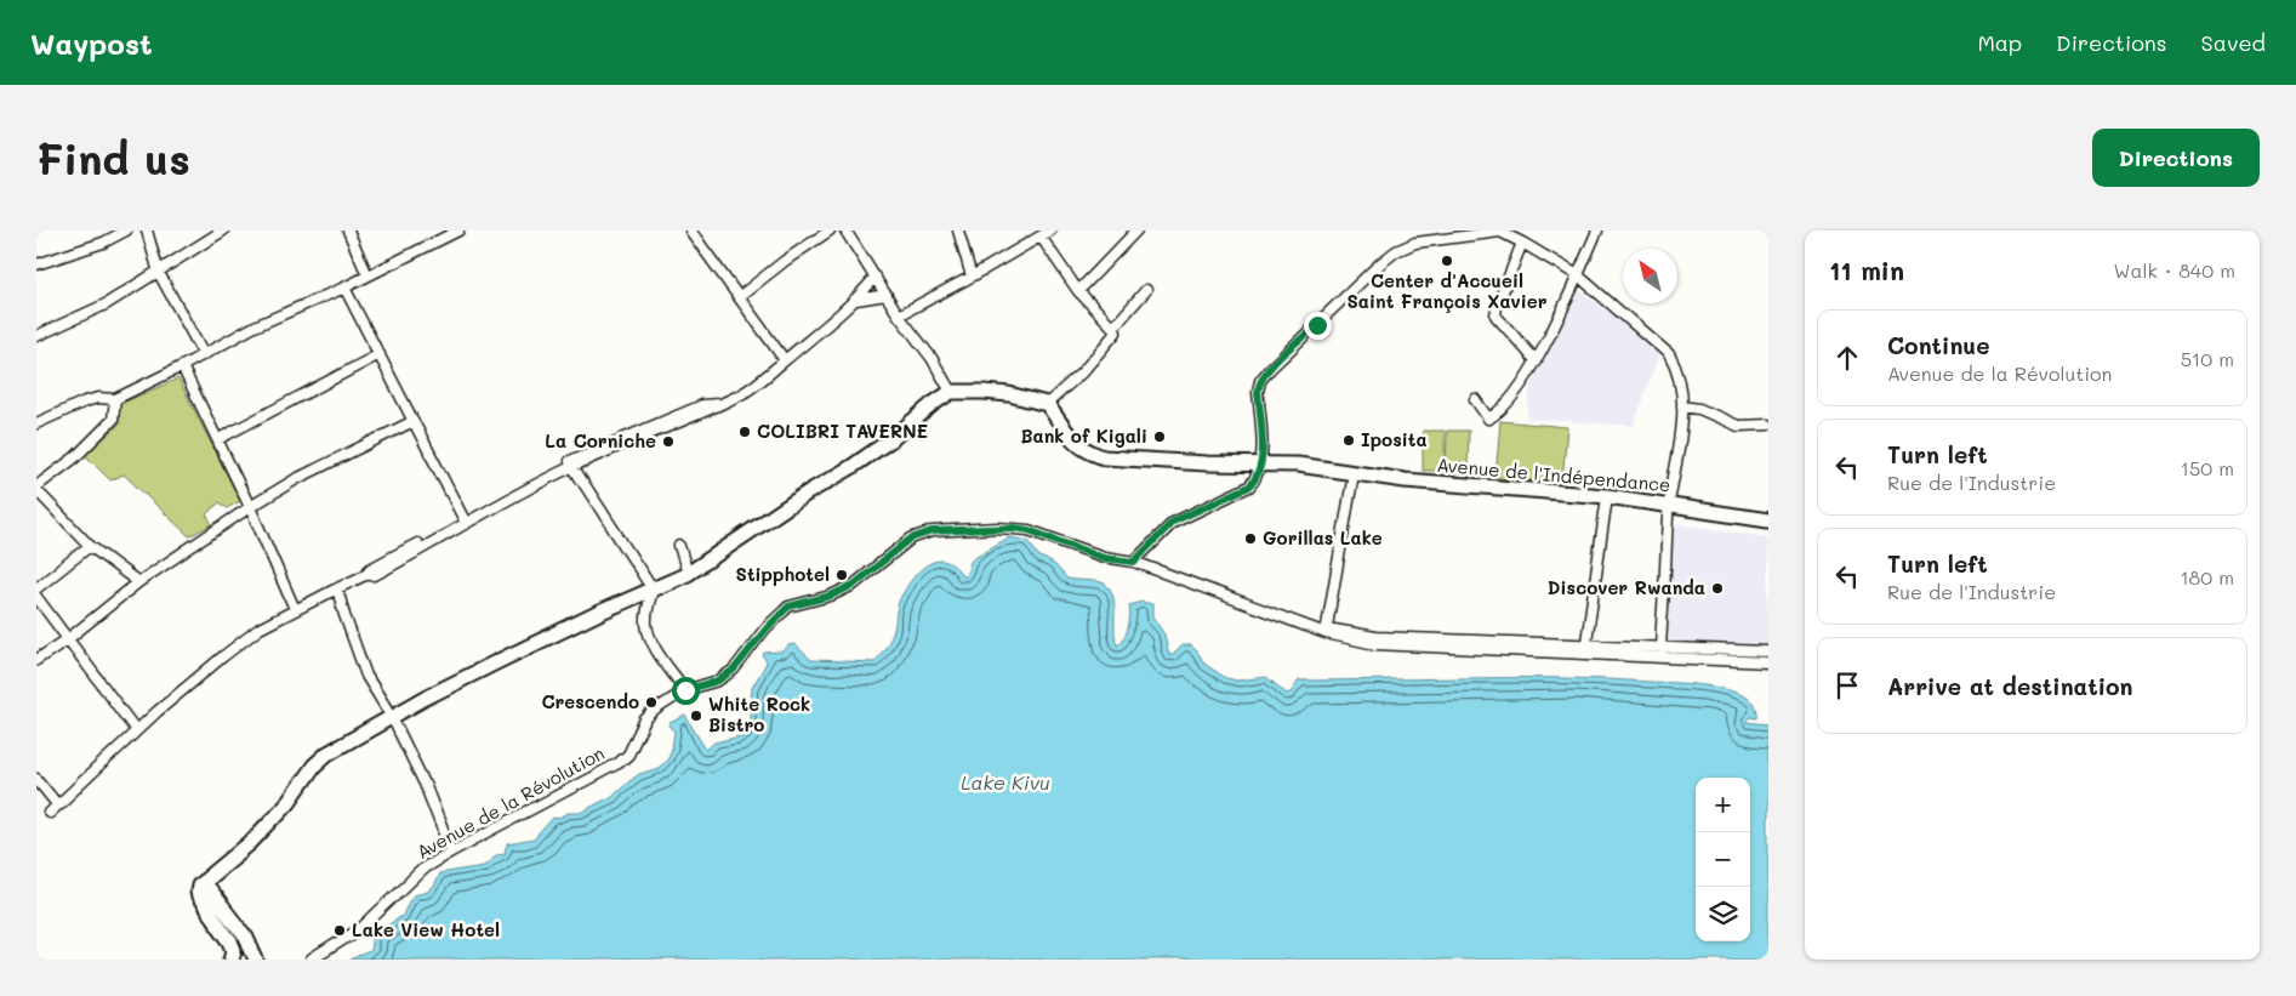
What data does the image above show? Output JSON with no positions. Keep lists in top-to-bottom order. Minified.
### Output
{"streets":{"highway":["Avenue de l'Indépendance"],"street":["Avenue de la Révolution"]},"water":["Lake Kivu"],"places":["Center d'Accueil Saint François Xavier","COLIBRI TAVERNE","Bank of Kigali","Iposita","La Corniche","Gorillas Lake","Stipphotel","Discover Rwanda","Crescendo","White Rock Bistro","Lake View Hotel"],"north":"top left","page":{"header":"Waypost","nav":["Map","Directions","Saved"],"buttons":"Directions","title":"Find us","heading":["11 min","Walk · 840 m"],"list":[["Continue","Avenue de la Révolution","510 m"],["Turn left","Rue de l'Industrie","150 m"],["Turn left","Rue de l'Industrie","180 m"],"Arrive at destination"],"map_buttons":["+","−"]}}
